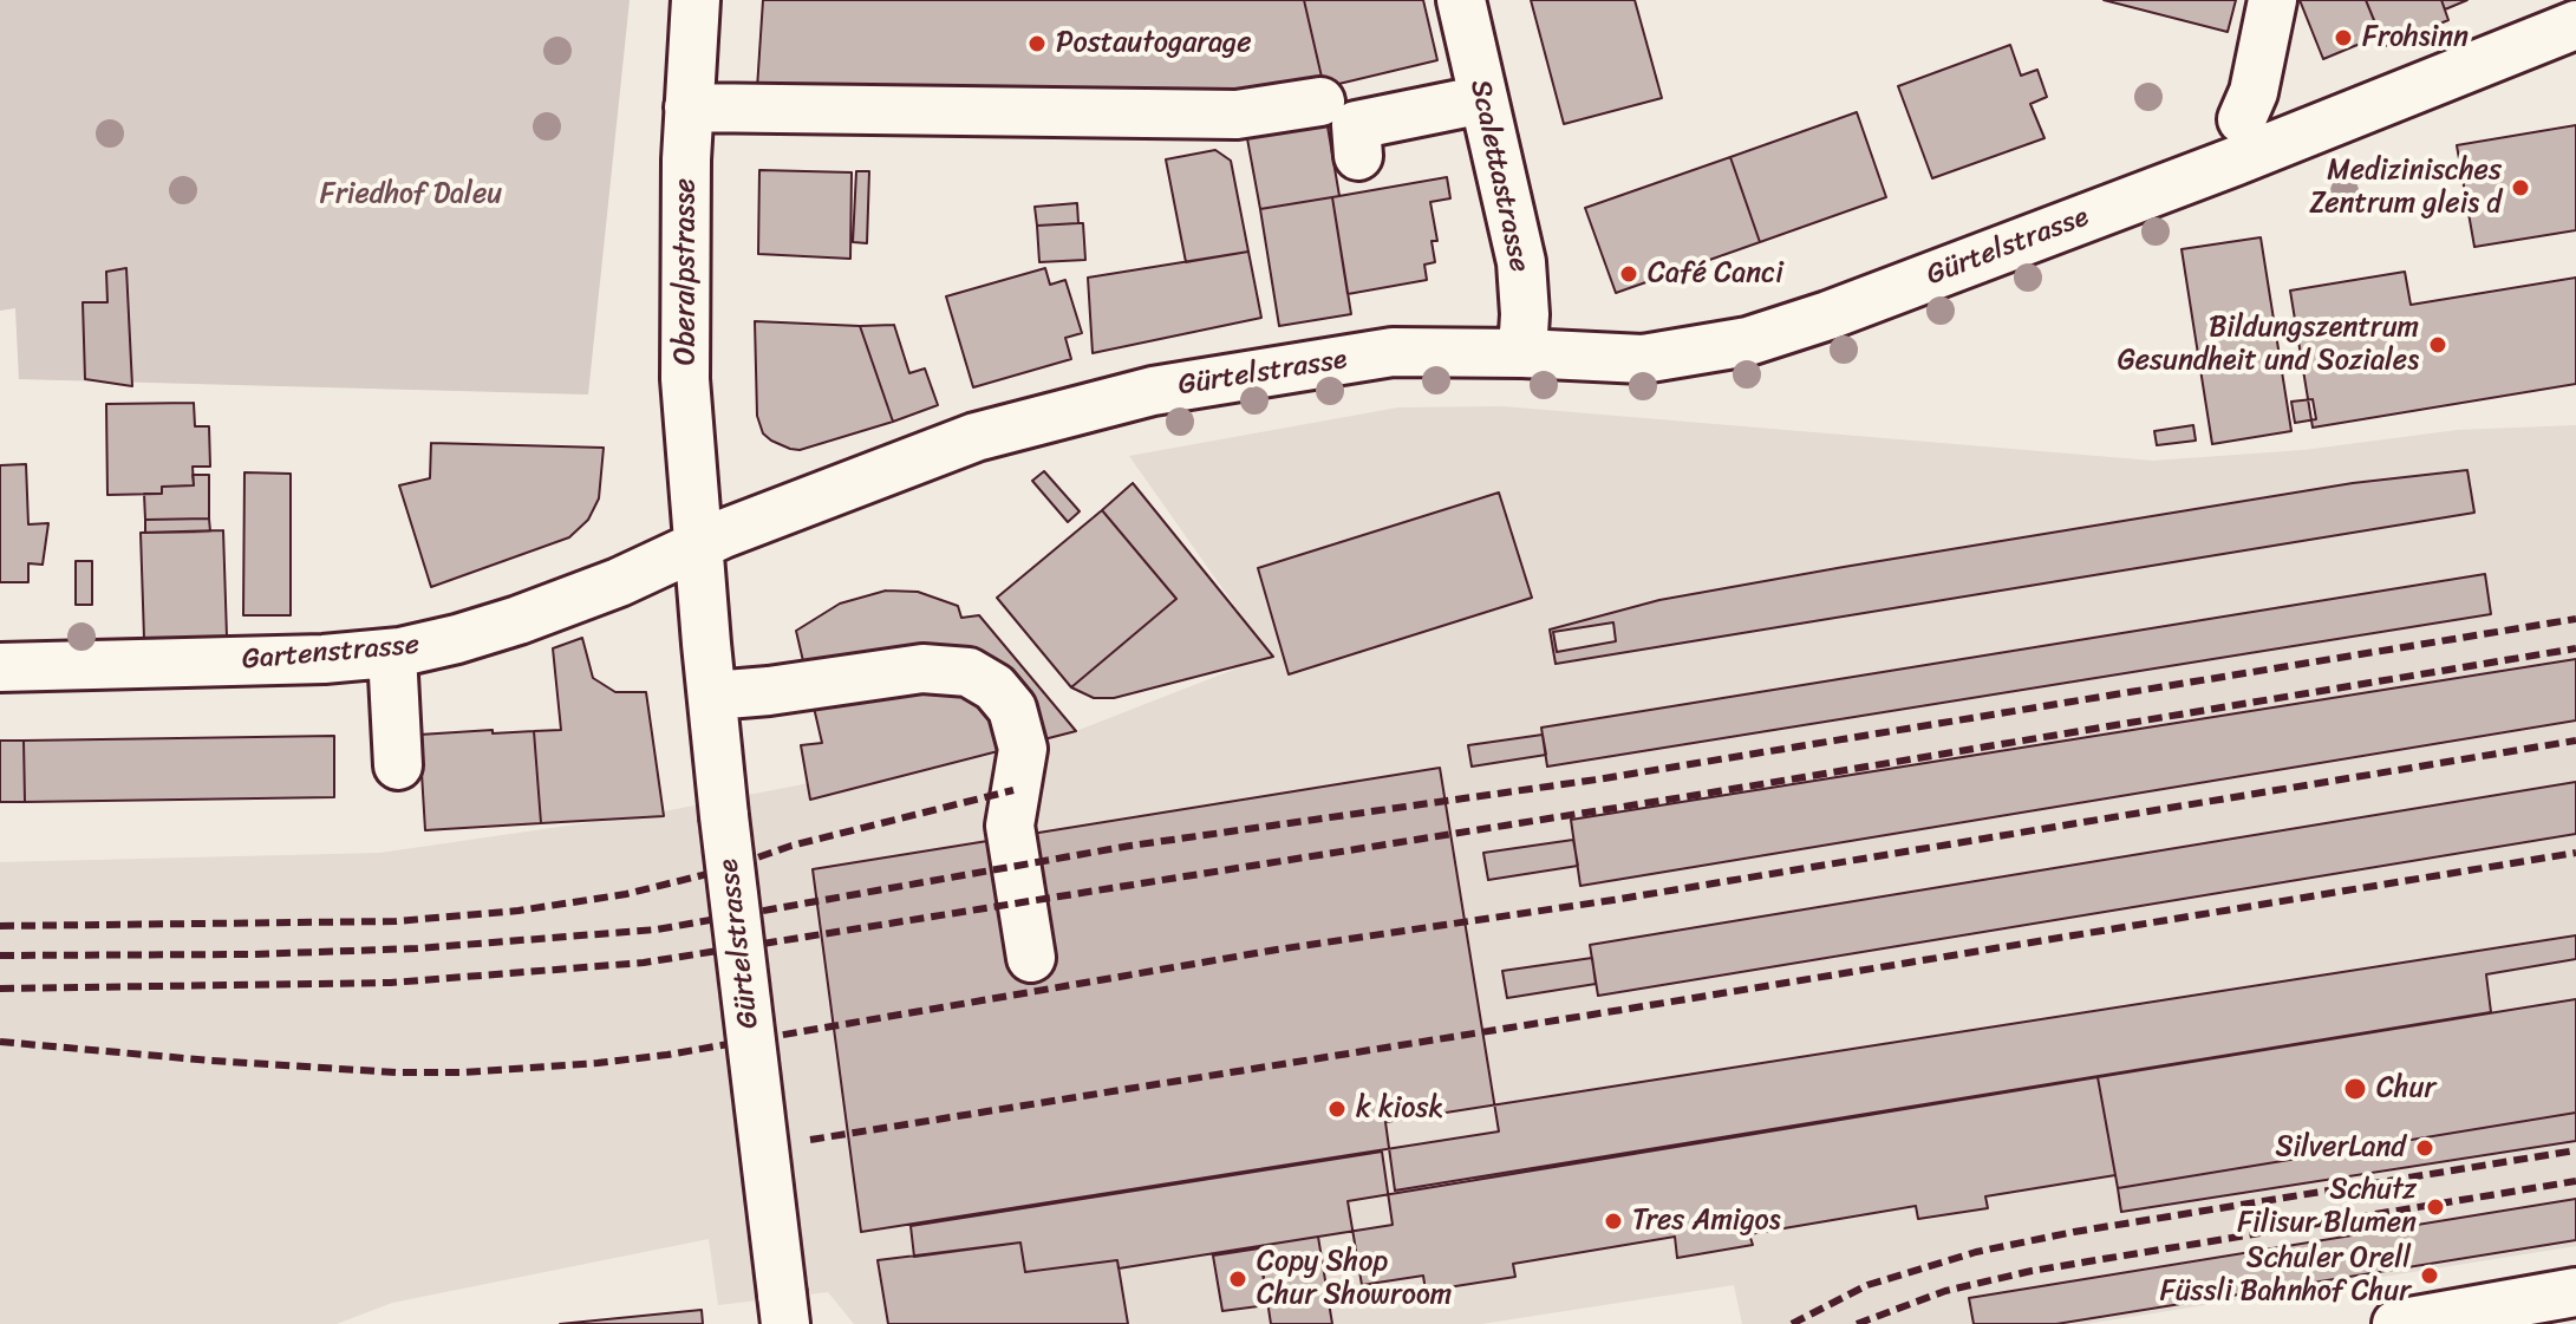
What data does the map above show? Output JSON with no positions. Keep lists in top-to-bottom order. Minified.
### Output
{"streets":{"street":["Scalettastrasse","Gürtelstrasse","Oberalpstrasse","Gartenstrasse"]},"crossings":[["Scalettastrasse","Gürtelstrasse"],["Gürtelstrasse","Oberalpstrasse"],["Gürtelstrasse","Gartenstrasse"],["Oberalpstrasse","Gartenstrasse"]],"parks":["Friedhof Daleu"],"places":["Frohsinn","Postautogarage","Medizinisches Zentrum gleis d","Café Canci","Bildungszentrum Gesundheit und Soziales","Chur","k kiosk","SilverLand","Schutz Filisur Blumen","Tres Amigos","Schuler Orell Füssli Bahnhof Chur","Copy Shop Chur Showroom"]}
